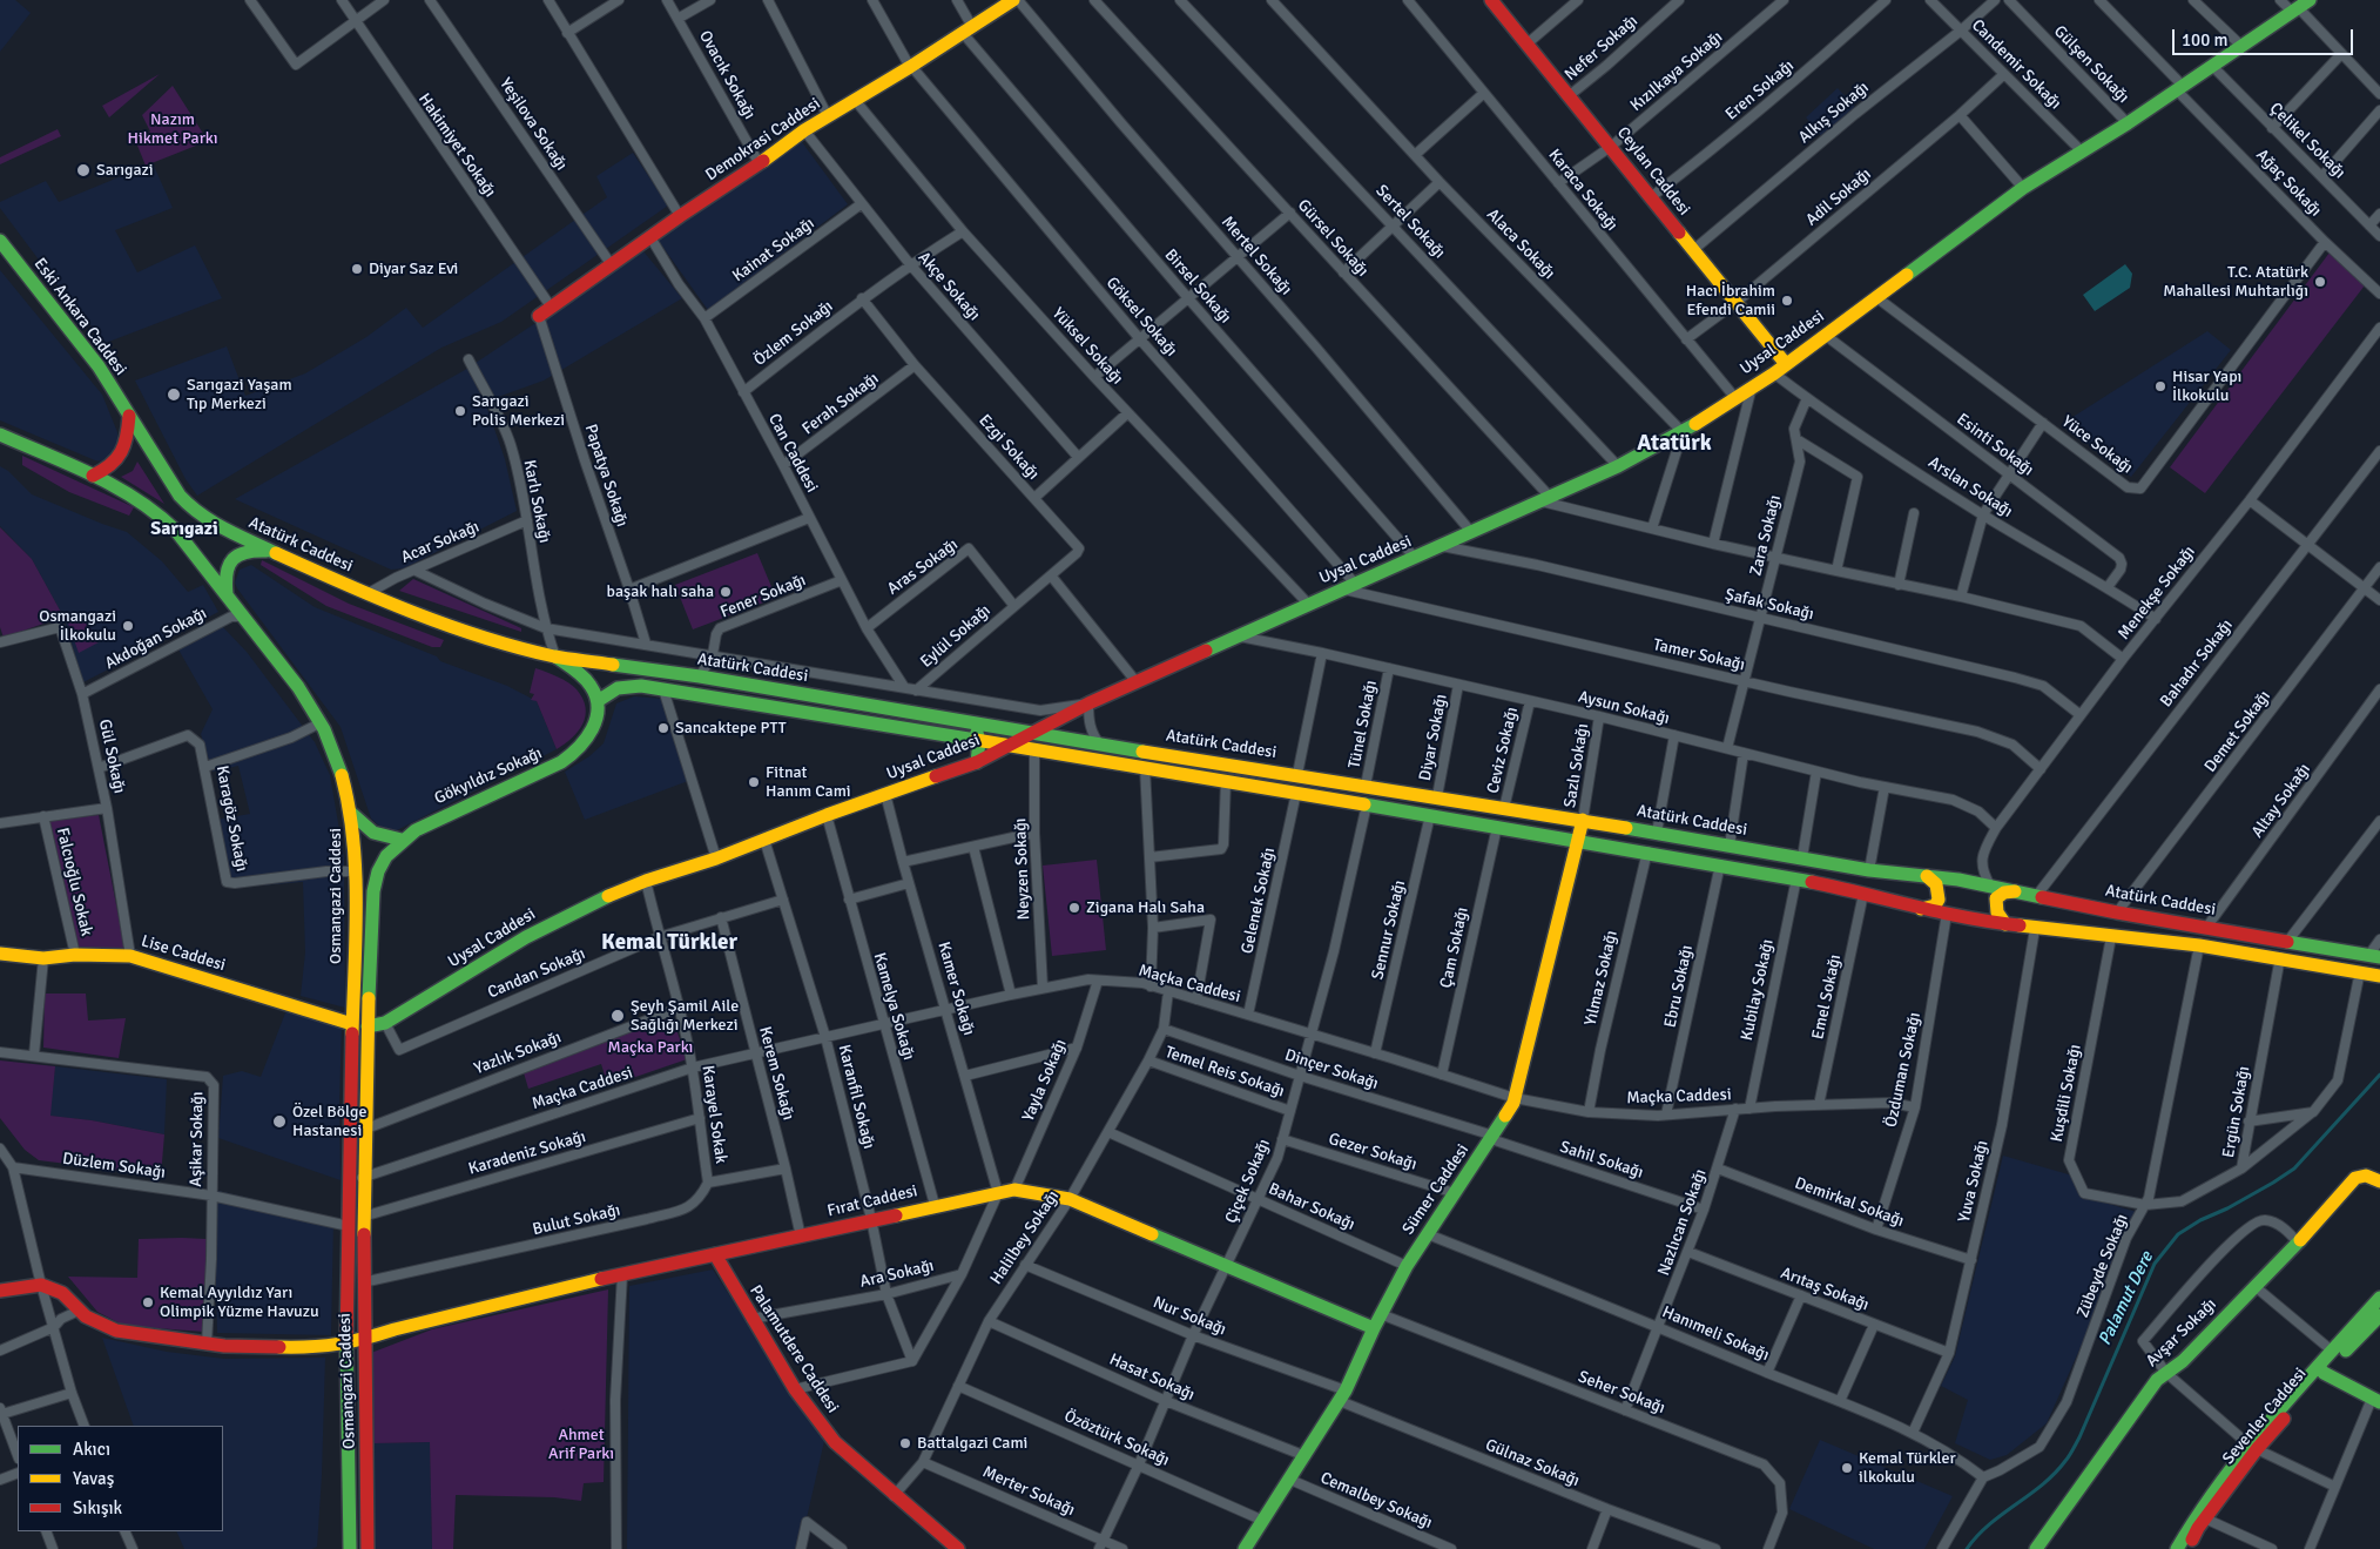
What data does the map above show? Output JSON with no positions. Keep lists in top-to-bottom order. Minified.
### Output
{"streets":{"main road":["Demokrasi Caddesi","Ceylan Caddesi","Eski Ankara Caddesi","Uysal Caddesi","Atatürk Caddesi","Gökyıldız Sokağı","Osmangazi Caddesi","Lise Caddesi","Sümer Caddesi","Fırat Caddesi","Avşar Sokağı","Palamutdere Caddesi","Sevenler Caddesi"],"street":["Nefer Sokağı","Candemir Sokağı","Gülşen Sokağı","Kızılkaya Sokağı","Ovacık Sokağı","Eren Sokağı","Alkış Sokağı","Yeşilova Sokağı","Çelikel Sokağı","Hakimiyet Sokağı","Ağaç Sokağı","Karaca Sokağı","Adil Sokağı","Sertel Sokağı","Gürsel Sokağı","Alaca Sokağı","Kainat Sokağı","Mertel Sokağı","Akçe Sokağı","Birsel Sokağı","Göksel Sokağı","Özlem Sokağı","Yüksel Sokağı","Ferah Sokağı","Esinti Sokağı","Yüce Sokağı","Ezgi Sokağı","Can Caddesi","Papatya Sokağı","Arslan Sokağı","Karlı Sokağı","Zara Sokağı","Acar Sokağı","Aras Sokağı","Menekşe Sokağı","Fener Sokağı","Şafak Sokağı","Eylül Sokağı","Akdoğan Sokağı","Tamer Sokağı","Bahadır Sokağı","Aysun Sokağı","Tünel Sokağı","Demet Sokağı","Diyar Sokağı","Ceviz Sokağı","Gül Sokağı","Sazlı Sokağı","Altay Sokağı","Karagöz Sokağı","Neyzen Sokağı","Falcıoğlu Sokak","Gelenek Sokağı","Sennur Sokağı","Çam Sokağı","Candan Sokağı","Yılmaz Sokağı","Maçka Caddesi","Ebru Sokağı","Kamer Sokağı","Kubilay Sokağı","Emel Sokağı","Kamelya Sokağı","Yazlık Sokağı","Dinçer Sokağı","Özduman Sokağı","Temel Reis Sokağı","Kerem Sokağı","Yayla Sokağı","Kuşdili Sokağı","Karanfil Sokağı","Ergün Sokağı","Karayel Sokak","Aşikar Sokağı","Gezer Sokağı","Karadeniz Sokağı","Sahil Sokağı","Düzlem Sokağı","Çiçek Sokağı","Yuva Sokağı","Demirkal Sokağı","Bahar Sokağı","Bulut Sokağı","Nazlıcan Sokağı","Halilbey Sokağı","Zübeyde Sokağı","Ara Sokağı","Arıtaş Sokağı","Nur Sokağı","Hanımeli Sokağı","Hasat Sokağı","Seher Sokağı","Özöztürk Sokağı","Gülnaz Sokağı","Merter Sokağı","Cemalbey Sokağı"]},"crossings":[["Nefer Sokağı","Ceylan Caddesi"],["Candemir Sokağı","Alkış Sokağı"],["Candemir Sokağı","Adil Sokağı"],["Candemir Sokağı","Uysal Caddesi"],["Gülşen Sokağı","Uysal Caddesi"],["Kızılkaya Sokağı","Ceylan Caddesi"],["Kızılkaya Sokağı","Karaca Sokağı"],["Ovacık Sokağı","Demokrasi Caddesi"],["Eren Sokağı","Ceylan Caddesi"],["Alkış Sokağı","Ceylan Caddesi"],["Yeşilova Sokağı","Demokrasi Caddesi"],["Demokrasi Caddesi","Hakimiyet Sokağı"],["Demokrasi Caddesi","Akçe Sokağı"],["Demokrasi Caddesi","Birsel Sokağı"],["Demokrasi Caddesi","Göksel Sokağı"],["Demokrasi Caddesi","Yüksel Sokağı"],["Demokrasi Caddesi","Can Caddesi"],["Demokrasi Caddesi","Papatya Sokağı"],["Çelikel Sokağı","Uysal Caddesi"],["Ceylan Caddesi","Adil Sokağı"],["Ceylan Caddesi","Uysal Caddesi"],["Ağaç Sokağı","Uysal Caddesi"],["Ağaç Sokağı","Yüce Sokağı"],["Karaca Sokağı","Adil Sokağı"],["Karaca Sokağı","Uysal Caddesi"],["Sertel Sokağı","Uysal Caddesi"],["Gürsel Sokağı","Uysal Caddesi"],["Alaca Sokağı","Uysal Caddesi"],["Kainat Sokağı","Akçe Sokağı"],["Kainat Sokağı","Can Caddesi"],["Mertel Sokağı","Uysal Caddesi"],["Akçe Sokağı","Özlem Sokağı"],["Birsel Sokağı","Uysal Caddesi"],["Eski Ankara Caddesi","Atatürk Caddesi"],["Göksel Sokağı","Uysal Caddesi"],["Özlem Sokağı","Yüksel Sokağı"],["Özlem Sokağı","Ezgi Sokağı"],["Özlem Sokağı","Can Caddesi"],["Uysal Caddesi","Yüksel Sokağı"],["Uysal Caddesi","Esinti Sokağı"],["Uysal Caddesi","Yüce Sokağı"],["Uysal Caddesi","Arslan Sokağı"],["Uysal Caddesi","Atatürk Caddesi"],["Uysal Caddesi","Şafak Sokağı"],["Uysal Caddesi","Tamer Sokağı"],["Uysal Caddesi","Aysun Sokağı"],["Uysal Caddesi","Osmangazi Caddesi"],["Uysal Caddesi","Candan Sokağı"],["Uysal Caddesi","Kamer Sokağı"],["Uysal Caddesi","Kamelya Sokağı"],["Uysal Caddesi","Karanfil Sokağı"],["Uysal Caddesi","Karayel Sokak"],["Ferah Sokağı","Ezgi Sokağı"],["Ferah Sokağı","Can Caddesi"],["Esinti Sokağı","Arslan Sokağı"],["Ezgi Sokağı","Aras Sokağı"],["Ezgi Sokağı","Eylül Sokağı"],["Can Caddesi","Aras Sokağı"],["Can Caddesi","Fener Sokağı"],["Arslan Sokağı","Zara Sokağı"],["Arslan Sokağı","Menekşe Sokağı"],["Karlı Sokağı","Acar Sokağı"],["Karlı Sokağı","Atatürk Caddesi"],["Zara Sokağı","Şafak Sokağı"],["Zara Sokağı","Tamer Sokağı"],["Zara Sokağı","Aysun Sokağı"],["Acar Sokağı","Atatürk Caddesi"],["Atatürk Caddesi","Menekşe Sokağı"],["Atatürk Caddesi","Bahadır Sokağı"],["Atatürk Caddesi","Tünel Sokağı"],["Atatürk Caddesi","Demet Sokağı"],["Atatürk Caddesi","Diyar Sokağı"],["Atatürk Caddesi","Ceviz Sokağı"],["Atatürk Caddesi","Sazlı Sokağı"],["Atatürk Caddesi","Altay Sokağı"],["Atatürk Caddesi","Sümer Caddesi"],["Aras Sokağı","Eylül Sokağı"],["Menekşe Sokağı","Şafak Sokağı"],["Menekşe Sokağı","Tamer Sokağı"],["Menekşe Sokağı","Aysun Sokağı"],["Akdoğan Sokağı","Gül Sokağı"],["Akdoğan Sokağı","Osmangazi Caddesi"],["Aysun Sokağı","Tünel Sokağı"],["Aysun Sokağı","Diyar Sokağı"],["Aysun Sokağı","Ceviz Sokağı"],["Aysun Sokağı","Sazlı Sokağı"],["Gül Sokağı","Karagöz Sokağı"],["Gül Sokağı","Lise Caddesi"],["Sazlı Sokağı","Sümer Caddesi"],["Gökyıldız Sokağı","Osmangazi Caddesi"],["Karagöz Sokağı","Osmangazi Caddesi"],["Neyzen Sokağı","Maçka Caddesi"],["Falcıoğlu Sokak","Lise Caddesi"],["Osmangazi Caddesi","Lise Caddesi"],["Osmangazi Caddesi","Maçka Caddesi"],["Osmangazi Caddesi","Yazlık Sokağı"],["Osmangazi Caddesi","Karadeniz Sokağı"],["Osmangazi Caddesi","Düzlem Sokağı"],["Osmangazi Caddesi","Fırat Caddesi"],["Osmangazi Caddesi","Bulut Sokağı"],["Gelenek Sokağı","Maçka Caddesi"],["Sennur Sokağı","Maçka Caddesi"],["Çam Sokağı","Maçka Caddesi"],["Candan Sokağı","Kerem Sokağı"],["Candan Sokağı","Karanfil Sokağı"],["Candan Sokağı","Karayel Sokak"],["Yılmaz Sokağı","Maçka Caddesi"],["Maçka Caddesi","Ebru Sokağı"],["Maçka Caddesi","Kamer Sokağı"],["Maçka Caddesi","Kubilay Sokağı"],["Maçka Caddesi","Emel Sokağı"],["Maçka Caddesi","Kamelya Sokağı"],["Maçka Caddesi","Özduman Sokağı"],["Maçka Caddesi","Kerem Sokağı"],["Maçka Caddesi","Yayla Sokağı"],["Maçka Caddesi","Karanfil Sokağı"],["Maçka Caddesi","Karayel Sokak"],["Maçka Caddesi","Çiçek Sokağı"],["Maçka Caddesi","Sümer Caddesi"],["Maçka Caddesi","Nazlıcan Sokağı"],["Maçka Caddesi","Halilbey Sokağı"],["Kamer Sokağı","Fırat Caddesi"],["Kamelya Sokağı","Fırat Caddesi"],["Yazlık Sokağı","Karayel Sokak"],["Dinçer Sokağı","Sahil Sokağı"],["Dinçer Sokağı","Çiçek Sokağı"],["Dinçer Sokağı","Sümer Caddesi"],["Dinçer Sokağı","Halilbey Sokağı"],["Özduman Sokağı","Demirkal Sokağı"],["Temel Reis Sokağı","Çiçek Sokağı"],["Temel Reis Sokağı","Halilbey Sokağı"],["Kerem Sokağı","Fırat Caddesi"],["Yayla Sokağı","Fırat Caddesi"],["Kuşdili Sokağı","Ergün Sokağı"],["Kuşdili Sokağı","Zübeyde Sokağı"],["Karanfil Sokağı","Fırat Caddesi"],["Karanfil Sokağı","Ara Sokağı"],["Ergün Sokağı","Zübeyde Sokağı"],["Karayel Sokak","Karadeniz Sokağı"],["Karayel Sokak","Bulut Sokağı"],["Aşikar Sokağı","Düzlem Sokağı"],["Aşikar Sokağı","Fırat Caddesi"],["Gezer Sokağı","Çiçek Sokağı"],["Gezer Sokağı","Sümer Caddesi"],["Sahil Sokağı","Sümer Caddesi"],["Sahil Sokağı","Nazlıcan Sokağı"],["Çiçek Sokağı","Fırat Caddesi"],["Çiçek Sokağı","Bahar Sokağı"],["Çiçek Sokağı","Nur Sokağı"],["Çiçek Sokağı","Hasat Sokağı"],["Çiçek Sokağı","Özöztürk Sokağı"],["Çiçek Sokağı","Merter Sokağı"],["Yuva Sokağı","Demirkal Sokağı"],["Yuva Sokağı","Arıtaş Sokağı"],["Yuva Sokağı","Hanımeli Sokağı"],["Sümer Caddesi","Fırat Caddesi"],["Sümer Caddesi","Bahar Sokağı"],["Sümer Caddesi","Nur Sokağı"],["Sümer Caddesi","Hanımeli Sokağı"],["Sümer Caddesi","Hasat Sokağı"],["Sümer Caddesi","Seher Sokağı"],["Sümer Caddesi","Özöztürk Sokağı"],["Sümer Caddesi","Gülnaz Sokağı"],["Sümer Caddesi","Cemalbey Sokağı"],["Fırat Caddesi","Halilbey Sokağı"],["Fırat Caddesi","Palamutdere Caddesi"],["Demirkal Sokağı","Nazlıcan Sokağı"],["Bahar Sokağı","Halilbey Sokağı"],["Nazlıcan Sokağı","Arıtaş Sokağı"],["Nazlıcan Sokağı","Hanımeli Sokağı"],["Nazlıcan Sokağı","Seher Sokağı"],["Halilbey Sokağı","Nur Sokağı"],["Halilbey Sokağı","Palamutdere Caddesi"],["Halilbey Sokağı","Hasat Sokağı"],["Halilbey Sokağı","Özöztürk Sokağı"],["Halilbey Sokağı","Merter Sokağı"],["Zübeyde Sokağı","Hanımeli Sokağı"],["Ara Sokağı","Palamutdere Caddesi"],["Nur Sokağı","Gülnaz Sokağı"]],"districts":["Atatürk","Sarıgazi","Kemal Türkler"],"water":["Palamut Dere"],"parks":["Nazım Hikmet Parkı","Maçka Parkı","Ahmet Arif Parkı"],"places":["Sarıgazi","Diyar Saz Evi","T.C. Atatürk Mahallesi Muhtarlığı","Hacı İbrahim Efendi Camii","Hisar Yapı İlkokulu","Sarıgazi Yaşam Tıp Merkezi","Sarıgazi Polis Merkezi","başak halı saha","Osmangazi İlkokulu","Sancaktepe PTT","Fitnat Hanım Cami","Zigana Halı Saha","Şeyh Şamil Aile Sağlığı Merkezi","Özel Bölge Hastanesi","Kemal Ayyıldız Yarı Olimpik Yüzme Havuzu","Battalgazi Cami","Kemal Türkler ilkokulu"],"legend":["Akıcı","Yavaş","Sıkışık"],"scale_bar":"100 m"}
